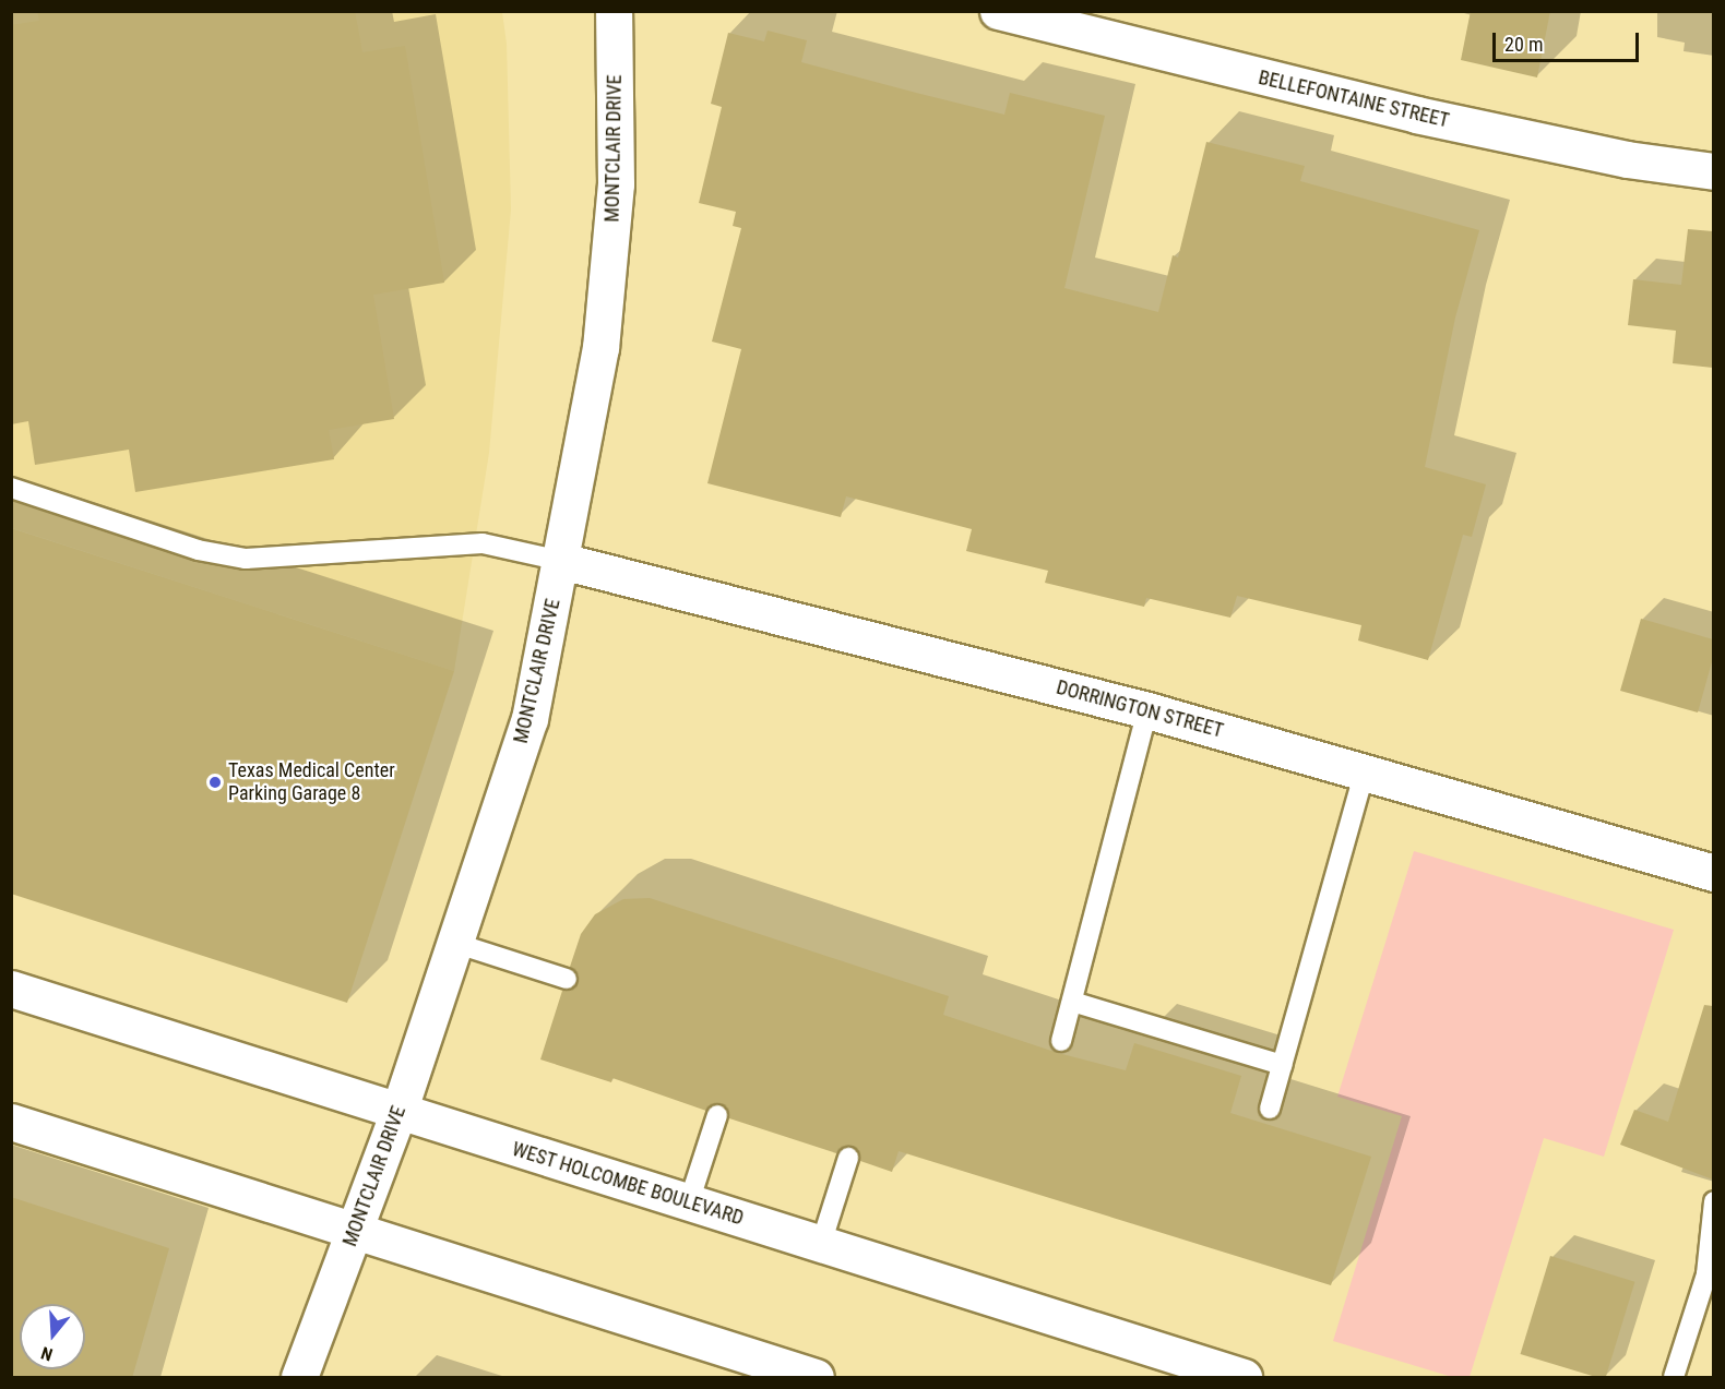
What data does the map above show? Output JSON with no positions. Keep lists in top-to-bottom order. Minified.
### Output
{"streets":{"street":["BELLEFONTAINE STREET","MONTCLAIR DRIVE","DORRINGTON STREET","WEST HOLCOMBE BOULEVARD"]},"crossings":[["MONTCLAIR DRIVE","DORRINGTON STREET"],["MONTCLAIR DRIVE","WEST HOLCOMBE BOULEVARD"]],"places":["Texas Medical Center Parking Garage 8"],"scale_bar":"20 m","north":"bottom"}
